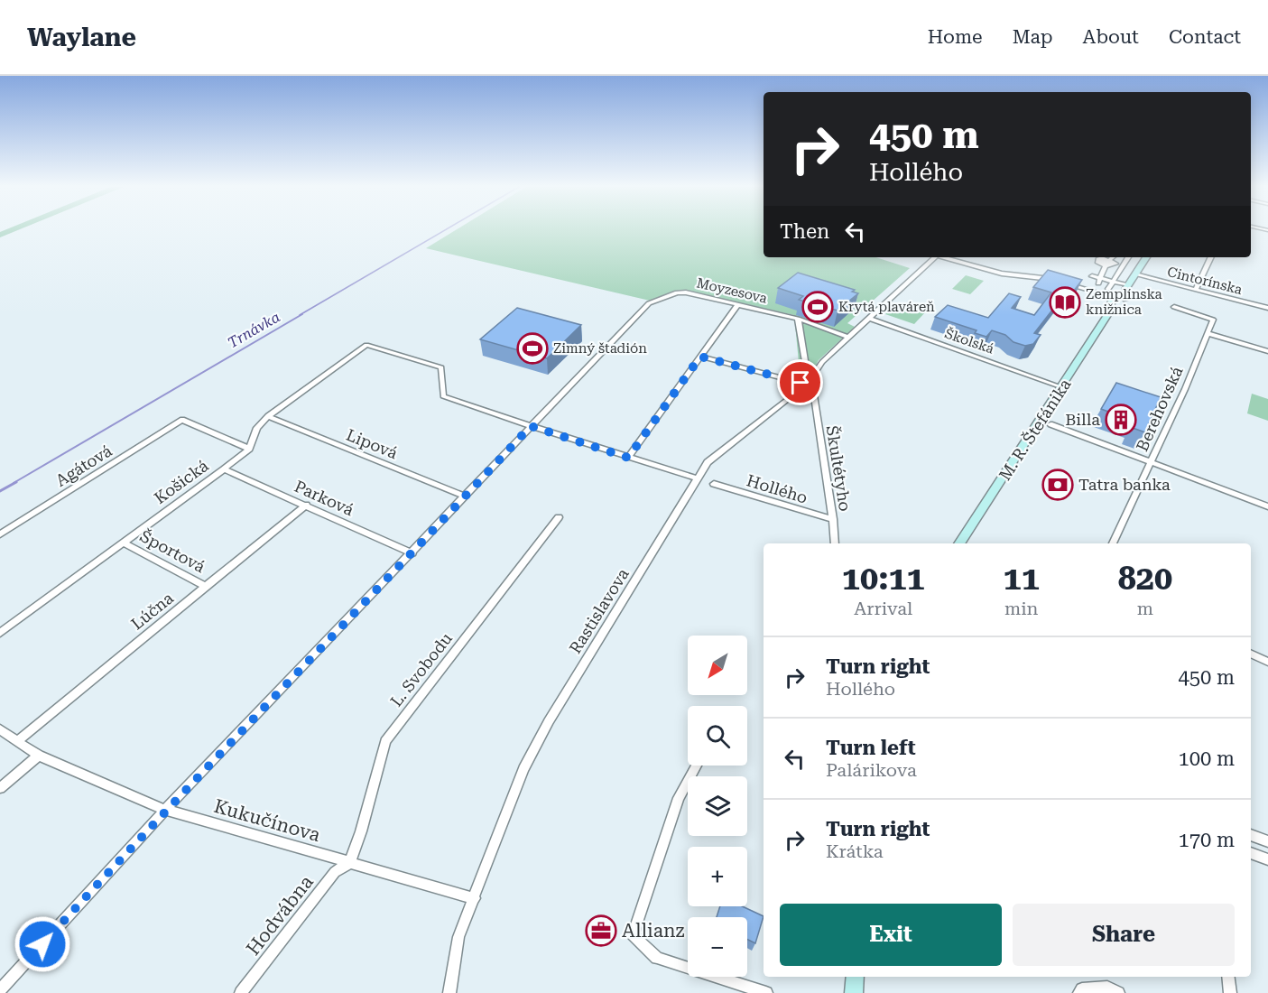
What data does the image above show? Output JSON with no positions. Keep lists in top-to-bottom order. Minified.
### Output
{"streets":{"street":["Cintorínska","Moyzesova","Školská","Berehovská","M. R. Štefánika","Lipová","Agátová","Škultétyho","Košická","Hollého","Parková","Športová","Lúčna","Rastislavova","L. Svobodu","Kukučínova","Hodvábna"]},"crossings":[["Moyzesova","Lipová"],["Moyzesova","Škultétyho"],["Moyzesova","Košická"],["Moyzesova","Parková"],["Moyzesova","Kukučínova"],["Školská","M. R. Štefánika"],["Lipová","Košická"],["Agátová","Košická"],["Škultétyho","Hollého"],["Škultétyho","Rastislavova"],["Košická","Parková"],["Košická","Športová"],["Parková","Lúčna"],["Športová","Lúčna"],["Lúčna","Kukučínova"],["Rastislavova","Kukučínova"],["L. Svobodu","Kukučínova"],["L. Svobodu","Hodvábna"],["Kukučínova","Hodvábna"]],"water":["Trnávka"],"places":{"library":["Zemplínska knižnica"],"sports":["Krytá plaváreň","Zimný štadión"],"building":["Billa"],"bank":["Tatra banka"],"office":["Allianz"]},"north":"bottom left","page":{"header":"Waylane","nav":["Home","Map","About","Contact"],"turn":["450 m","Hollého"],"then":"Then","eta":["10:11","Arrival","11","min","820","m"],"map_buttons":["+","−"],"list":[{"name":"Turn right","note":"Hollého","value":"450 m"},{"name":"Turn left","note":"Palárikova","value":"100 m"},{"name":"Turn right","note":"Krátka","value":"170 m"}],"buttons":["Exit","Share"]}}
